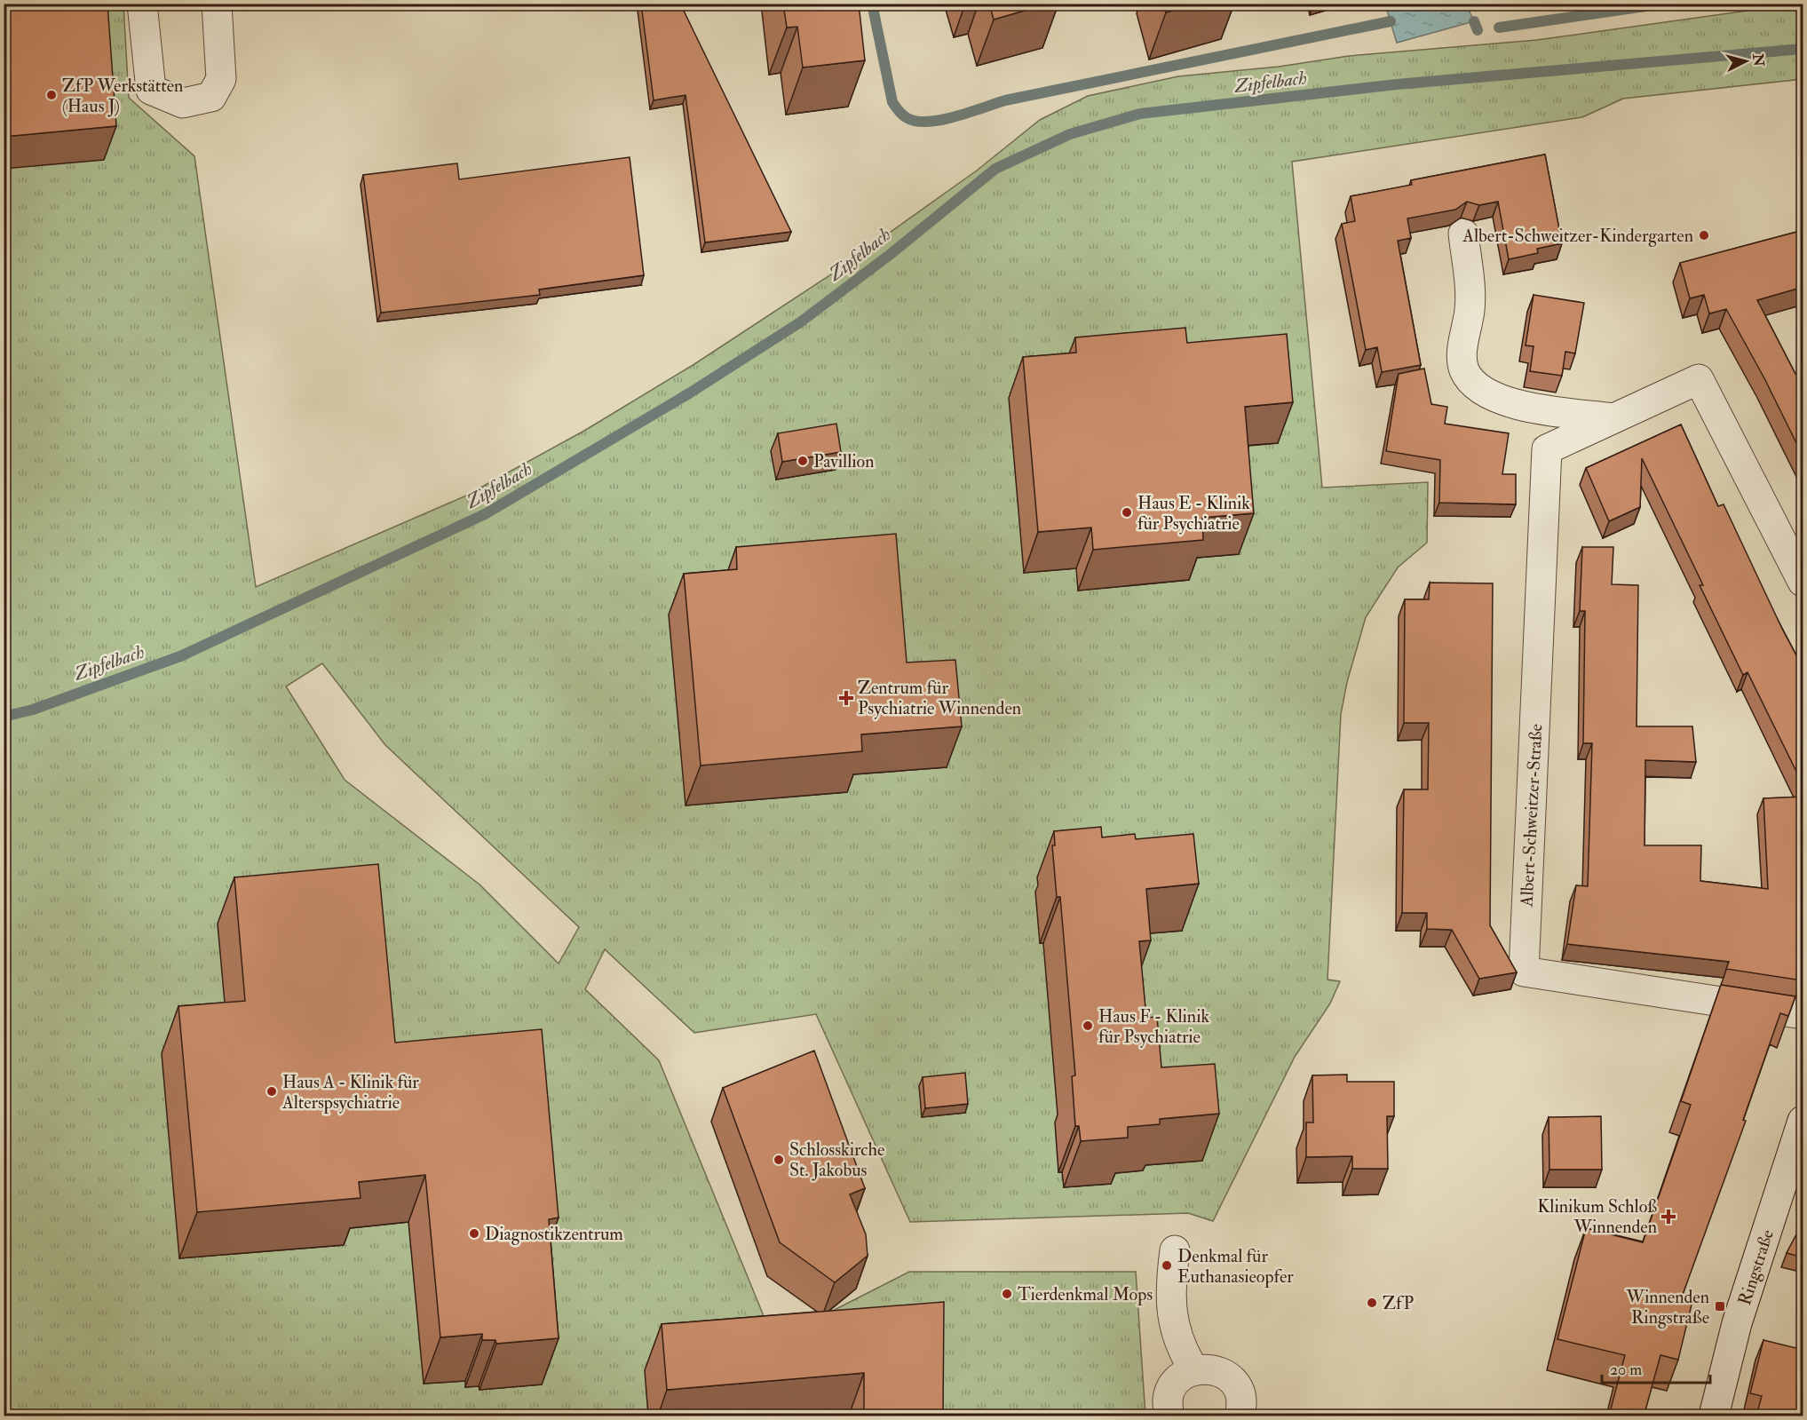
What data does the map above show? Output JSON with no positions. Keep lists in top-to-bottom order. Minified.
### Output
{"streets":{"street":["Albert-Schweitzer-Straße","Ringstraße"]},"water":["Zipfelbach"],"places":{"other":["ZfP Werkstätten (Haus J)","Albert-Schweitzer-Kindergarten","Pavillion","Haus E - Klinik für Psychiatrie","Haus F - Klinik für Psychiatrie","Haus A - Klinik für Alterspsychiatrie","Schlosskirche St. Jakobus","Diagnostikzentrum","Denkmal für Euthanasieopfer","Tierdenkmal Mops","ZfP"],"health":["Zentrum für Psychiatrie Winnenden","Klinikum Schloß Winnenden"],"transit":["Winnenden Ringstraße"]},"scale_bar":"20 m","north":"right"}
